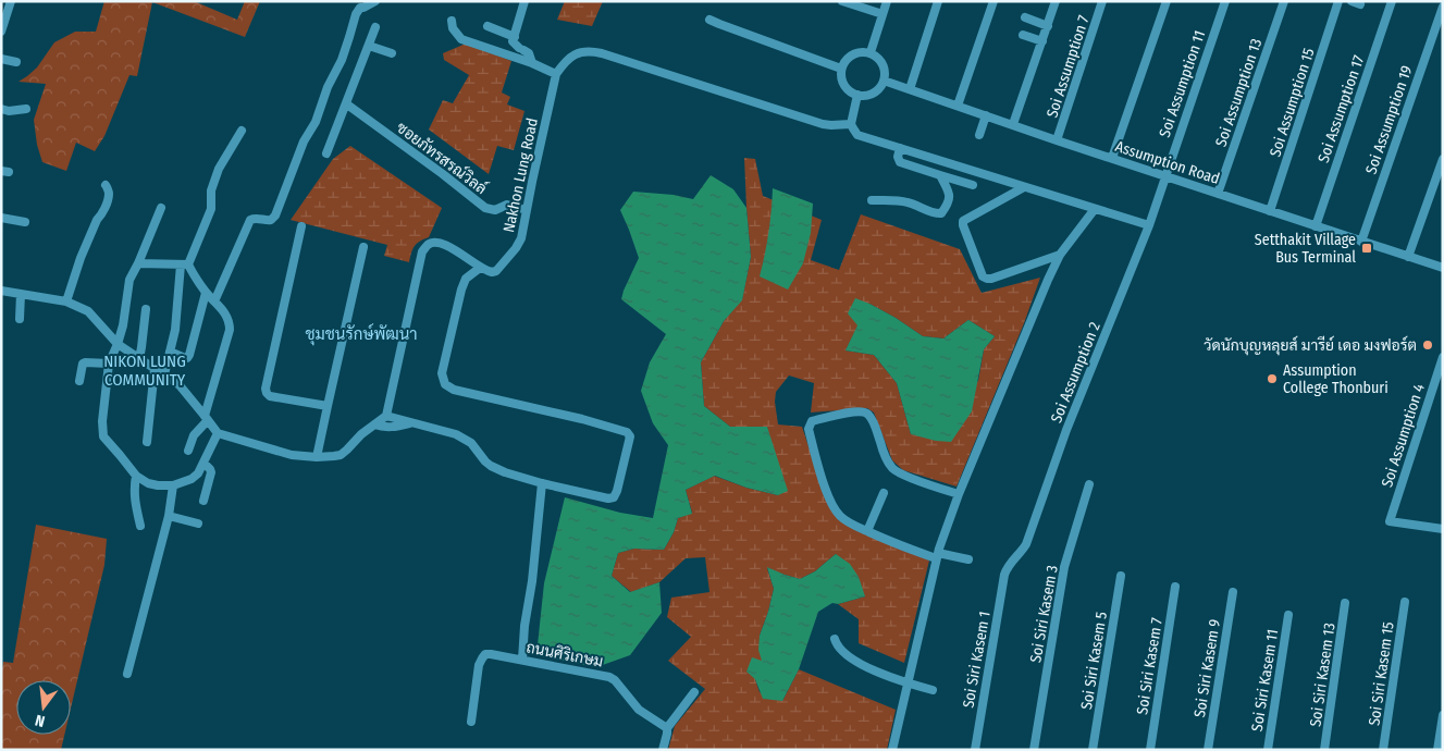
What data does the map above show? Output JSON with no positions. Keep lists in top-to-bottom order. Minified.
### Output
{"streets":{"street":["Soi Assumption 7","Soi Assumption 11","Soi Assumption 13","Soi Assumption 15","Soi Assumption 17","Soi Assumption 19","ซอยภัทรสรณ์วิลล์","Assumption Road","Nakhon Lung Road","Soi Assumption 2","Soi Assumption 4","Soi Siri Kasem 3","ถนนศิริเกษม","Soi Siri Kasem 1","Soi Siri Kasem 5","Soi Siri Kasem 7","Soi Siri Kasem 9","Soi Siri Kasem 15","Soi Siri Kasem 13","Soi Siri Kasem 11"]},"crossings":[["Soi Assumption 7","Assumption Road"],["Soi Assumption 11","Assumption Road"],["Soi Assumption 11","Soi Assumption 2"],["Soi Assumption 13","Assumption Road"],["Soi Assumption 15","Assumption Road"],["Soi Assumption 17","Assumption Road"],["Soi Assumption 19","Assumption Road"],["ซอยภัทรสรณ์วิลล์","Nakhon Lung Road"],["Assumption Road","Soi Assumption 2"],["Soi Assumption 2","Soi Siri Kasem 1"]],"districts":["ชุมชนรักษ์พัฒนา","NIKON LUNG COMMUNITY"],"places":{"transit":["Setthakit Village Bus Terminal"],"other":["วัดนักบุญหลุยส์ มารีย์ เดอ มงฟอร์ต","Assumption College Thonburi"]},"north":"bottom"}
